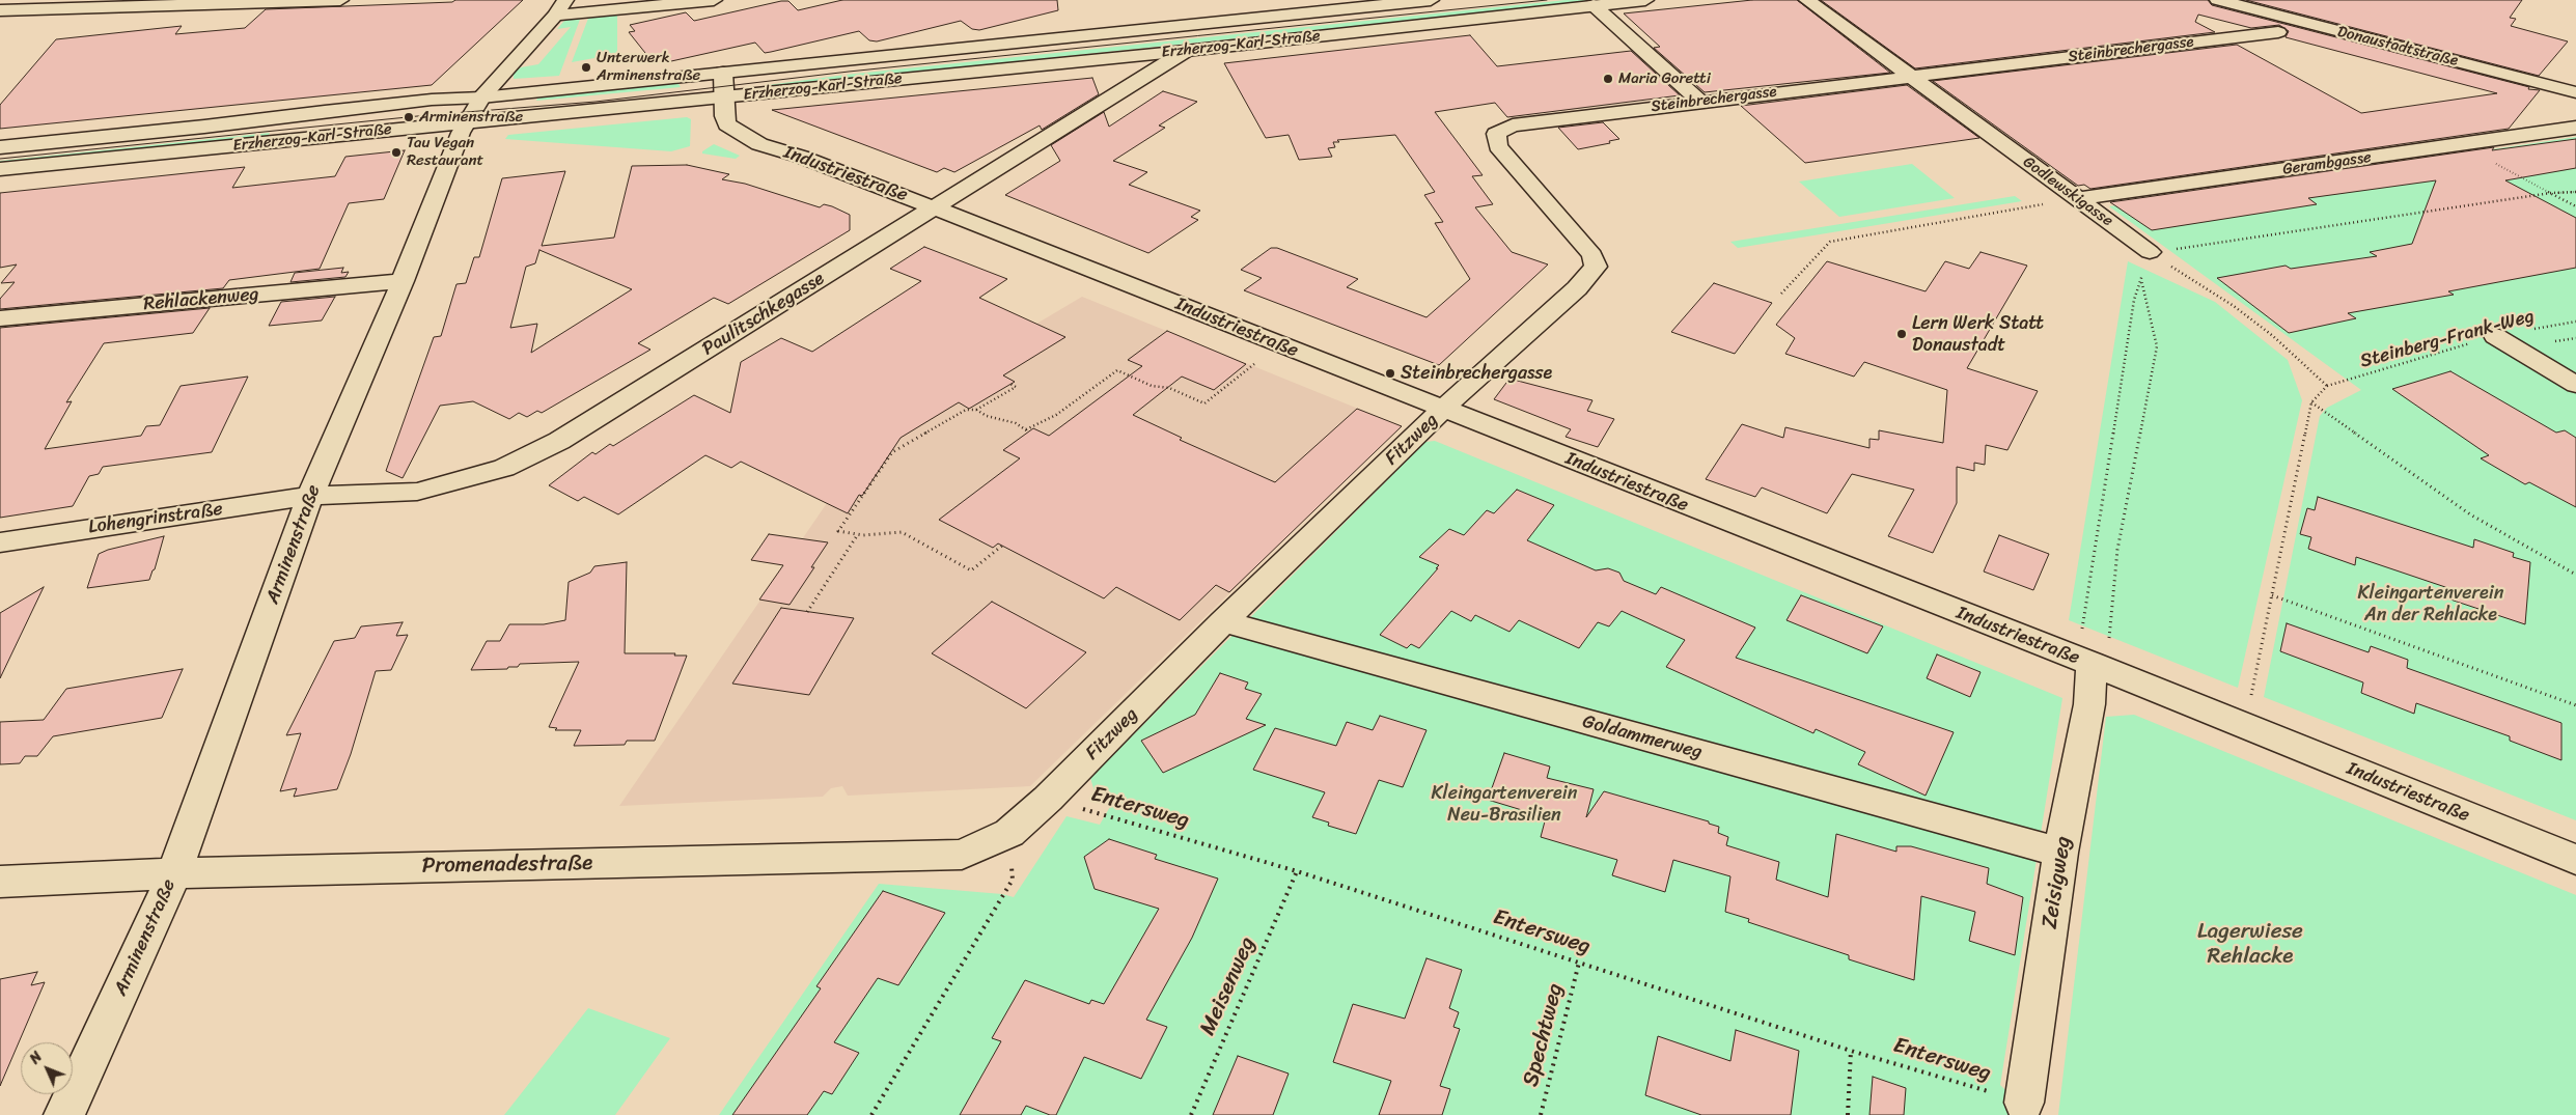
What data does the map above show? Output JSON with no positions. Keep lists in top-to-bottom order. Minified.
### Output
{"streets":{"street":["Erzherzog-Karl-Straße","Donaustadtstraße","Steinbrechergasse","Gerambgasse","Industriestraße","Godlewskigasse","Rehlackenweg","Paulitschkegasse","Fitzweg","Lohengrinstraße","Arminenstraße","Goldammerweg","Promenadestraße","Zeisigweg"],"path":["Steinberg-Frank-Weg","Entersweg","Meisenweg","Spechtweg"]},"crossings":[["Erzherzog-Karl-Straße","Industriestraße"],["Erzherzog-Karl-Straße","Paulitschkegasse"],["Erzherzog-Karl-Straße","Arminenstraße"],["Steinbrechergasse","Industriestraße"],["Steinbrechergasse","Godlewskigasse"],["Steinbrechergasse","Fitzweg"],["Gerambgasse","Godlewskigasse"],["Industriestraße","Paulitschkegasse"],["Industriestraße","Fitzweg"],["Industriestraße","Zeisigweg"],["Rehlackenweg","Arminenstraße"],["Paulitschkegasse","Lohengrinstraße"],["Paulitschkegasse","Arminenstraße"],["Fitzweg","Goldammerweg"],["Fitzweg","Entersweg"],["Fitzweg","Promenadestraße"],["Lohengrinstraße","Arminenstraße"],["Arminenstraße","Promenadestraße"],["Goldammerweg","Zeisigweg"],["Entersweg","Zeisigweg"],["Entersweg","Meisenweg"],["Entersweg","Spechtweg"]],"parks":["Kleingartenverein An der Rehlacke","Kleingartenverein Neu-Brasilien","Lagerwiese Rehlacke"],"places":["Unterwerk Arminenstraße","Maria Goretti","Arminenstraße","Tau Vegan Restaurant","Lern Werk Statt Donaustadt","Steinbrechergasse"],"north":"top left"}
